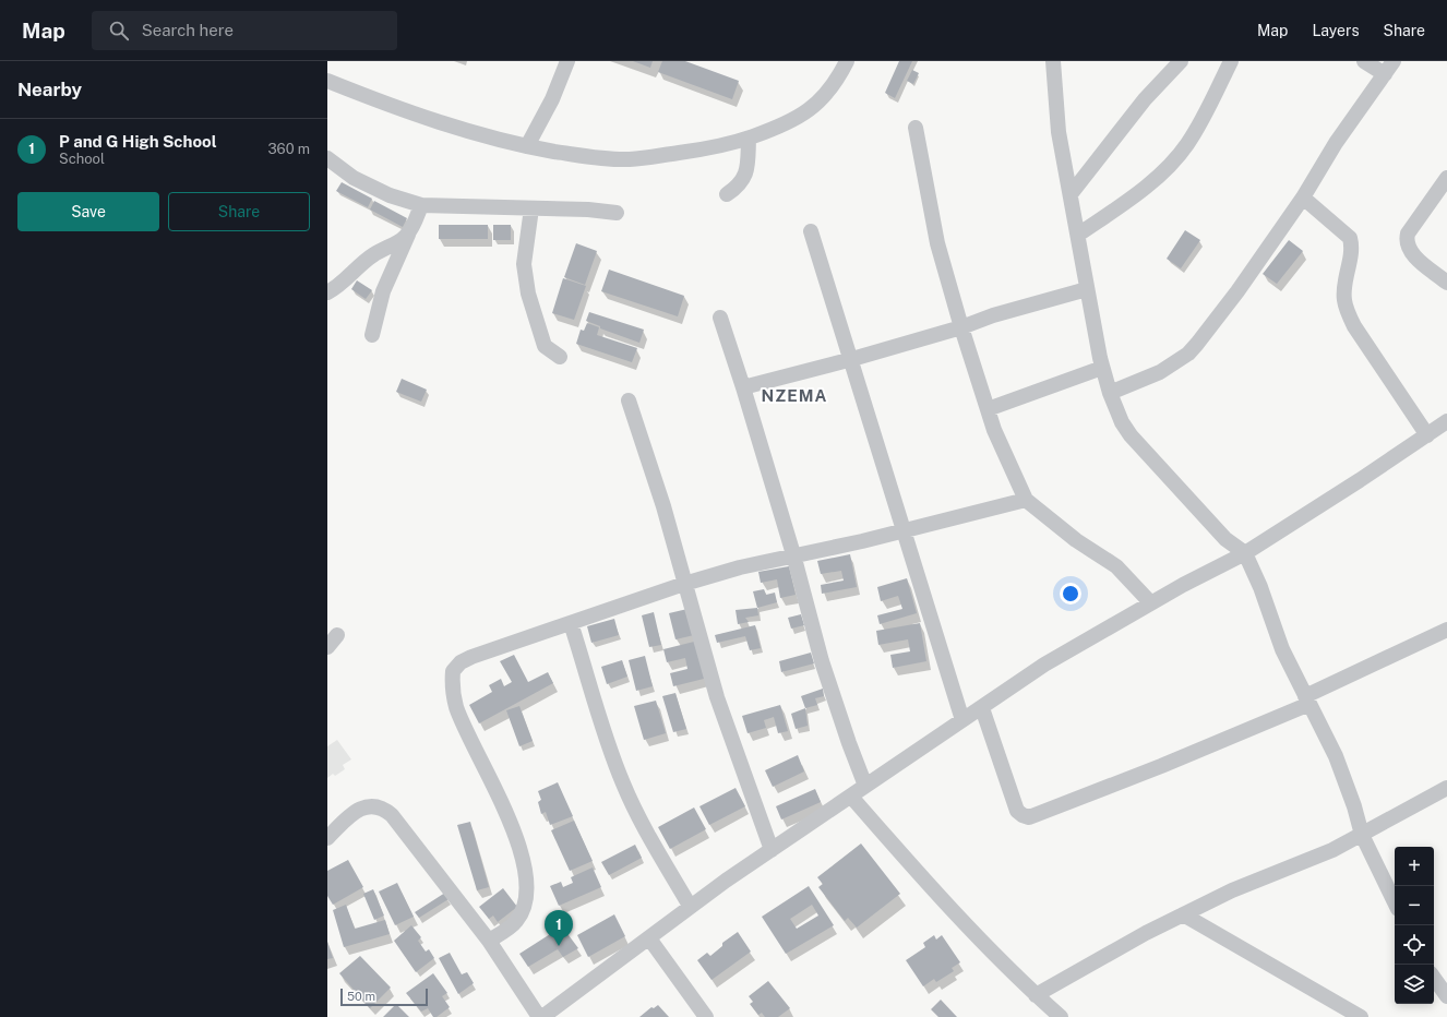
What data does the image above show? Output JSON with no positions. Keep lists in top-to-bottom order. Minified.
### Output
{"districts":["NZEMA"],"scale_bar":"50 m","page":{"header":"Map","search":"Search here","nav":["Map","Layers","Share"],"heading":"Nearby","list":[{"mark":"1","name":"P and G High School","note":"School","value":"360 m"}],"buttons":["Save","Share"],"map_buttons":["+","−"],"pins":"1","scale":"50 m"}}
